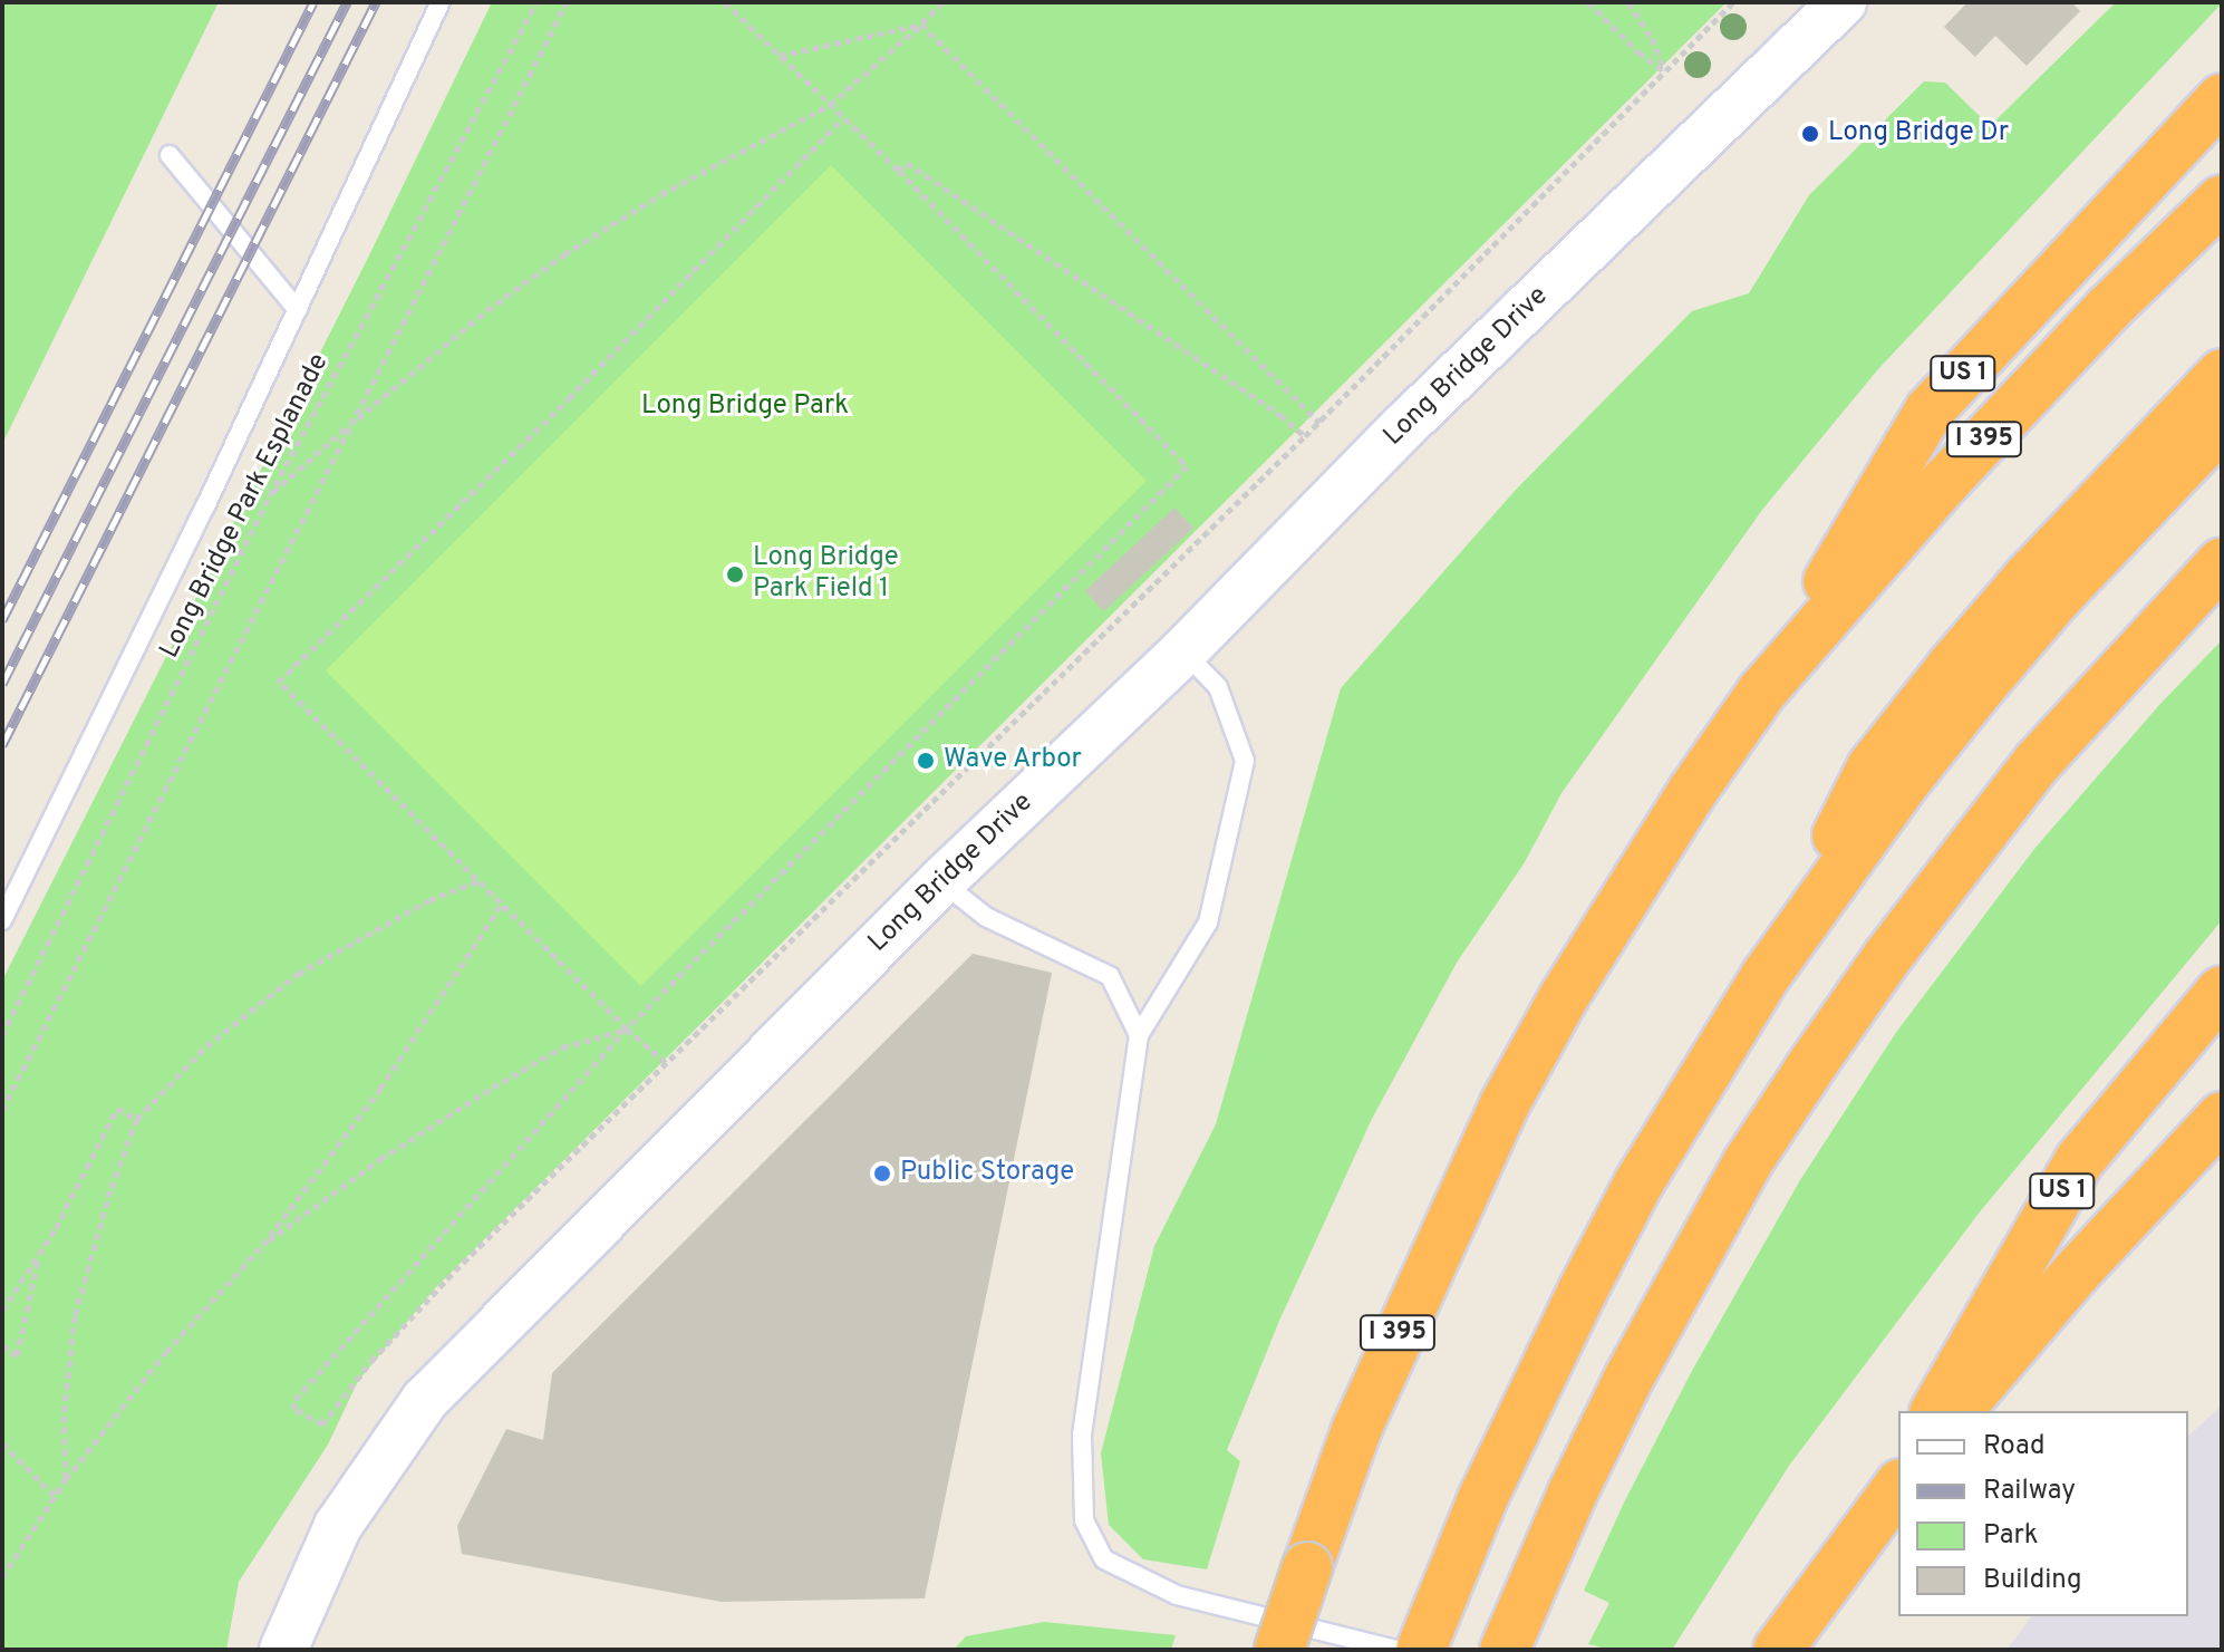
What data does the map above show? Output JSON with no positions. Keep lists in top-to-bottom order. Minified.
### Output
{"streets":{"highway":["US 1","I 395"],"street":["Long Bridge Drive"],"path":["Long Bridge Park Esplanade"]},"crossings":[["US 1","I 395"]],"parks":["Long Bridge Park"],"places":["Long Bridge Dr","Long Bridge Park Field 1","Wave Arbor","Public Storage"],"legend":["Road","Railway","Park","Building"]}
